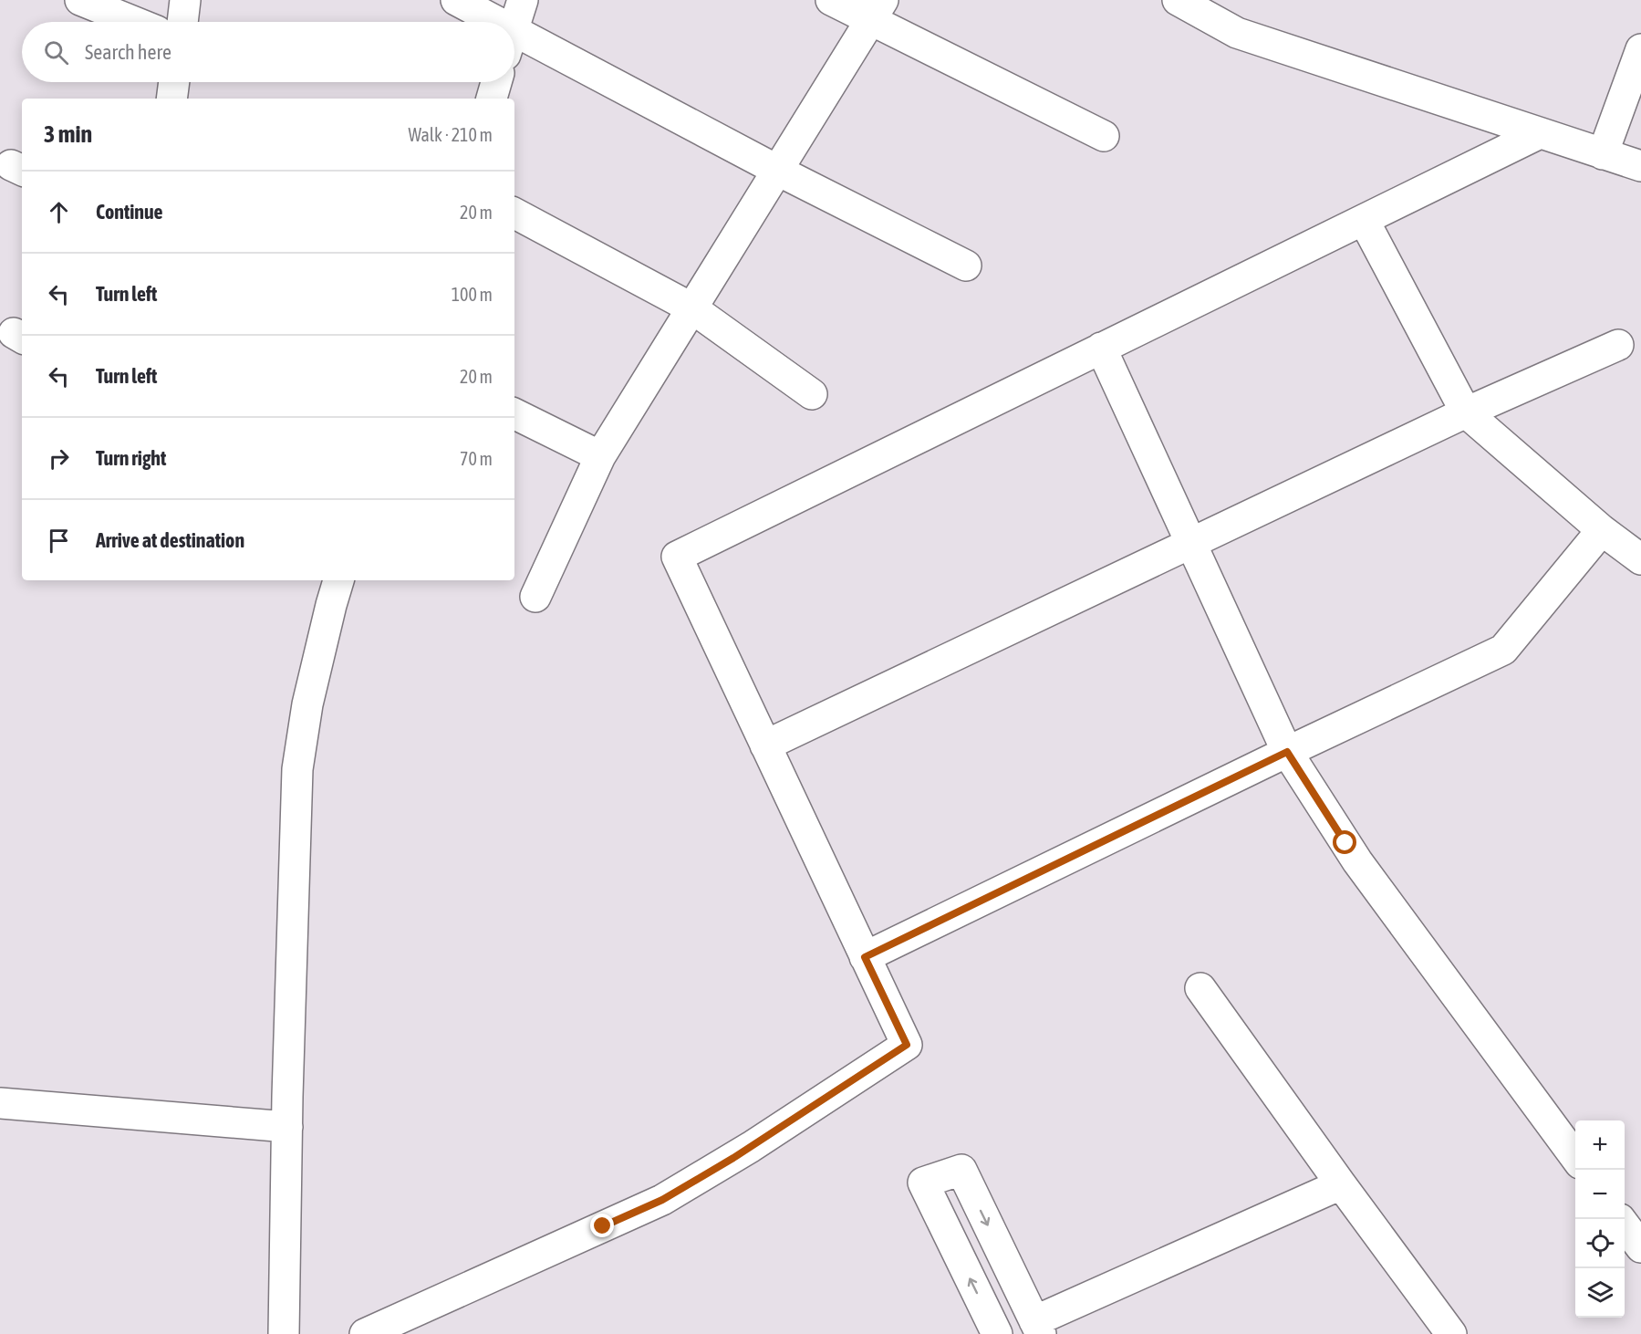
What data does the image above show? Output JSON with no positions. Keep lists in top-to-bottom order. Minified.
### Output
{"page":{"search":"Search here","heading":["3 min","Walk · 210 m"],"list":[["Continue","20 m"],["Turn left","100 m"],["Turn left","20 m"],["Turn right","70 m"],"Arrive at destination"],"map_buttons":["+","−"]}}
